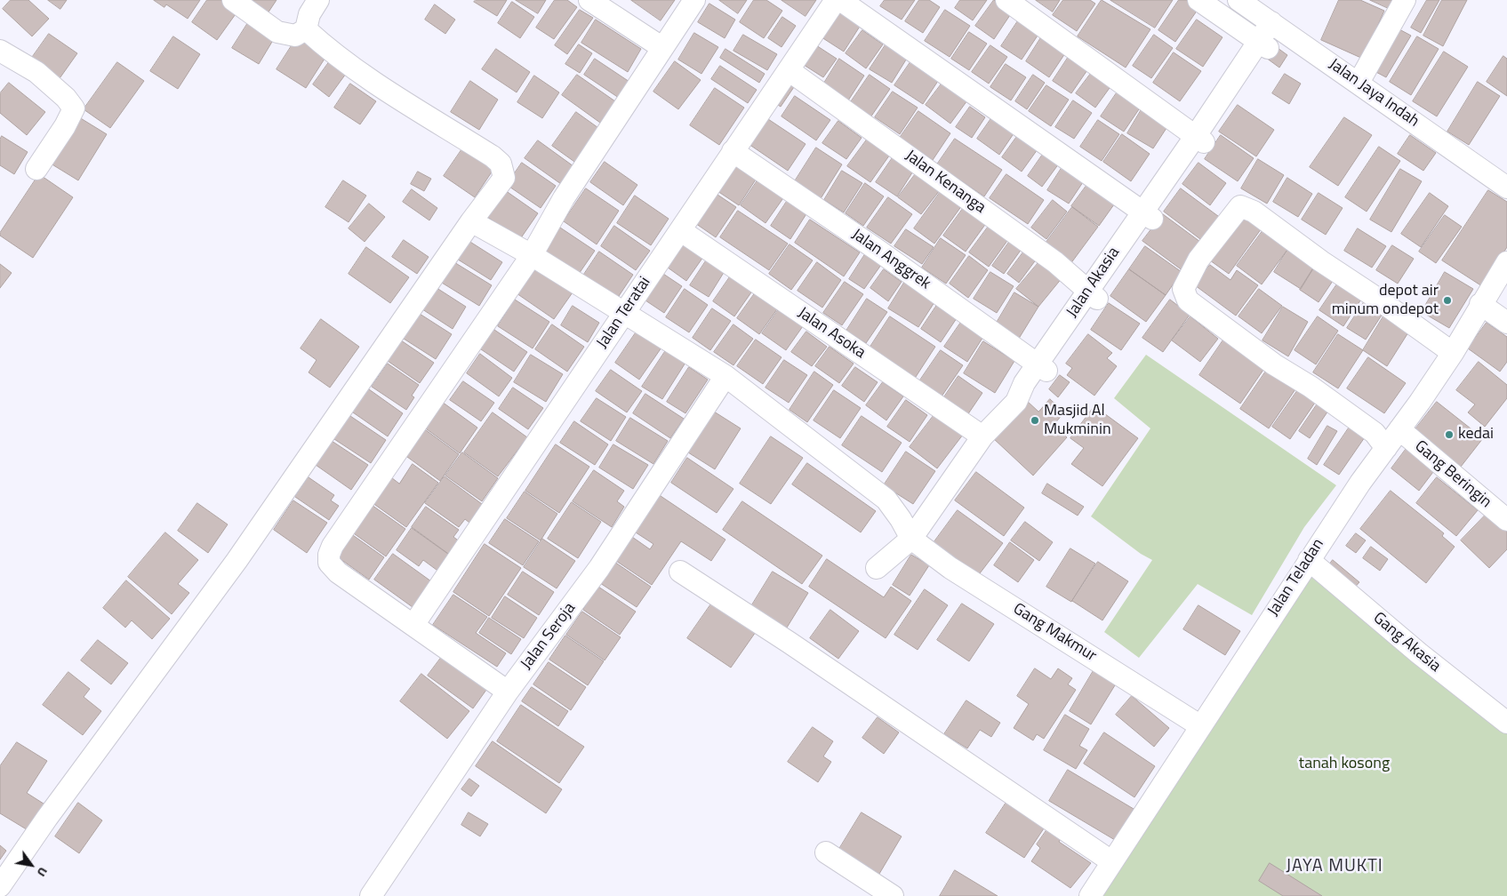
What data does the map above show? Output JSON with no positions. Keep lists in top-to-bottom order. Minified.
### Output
{"streets":{"street":["Jalan Jaya Indah","Jalan Kenanga","Jalan Anggrek","Jalan Akasia","Jalan Teratai","Jalan Asoka","Gang Beringin","Jalan Teladan","Gang Makmur","Jalan Seroja","Gang Akasia"]},"crossings":[["Jalan Jaya Indah","Jalan Akasia"],["Jalan Kenanga","Jalan Akasia"],["Jalan Kenanga","Jalan Teratai"],["Jalan Anggrek","Jalan Akasia"],["Jalan Anggrek","Jalan Teratai"],["Jalan Akasia","Jalan Asoka"],["Jalan Akasia","Gang Makmur"],["Jalan Teratai","Jalan Asoka"],["Gang Beringin","Jalan Teladan"],["Jalan Teladan","Gang Makmur"],["Jalan Teladan","Gang Akasia"]],"districts":["JAYA MUKTI"],"parks":["tanah kosong"],"places":["depot air minum ondepot","Masjid Al Mukminin","kedai"],"north":"bottom right"}
